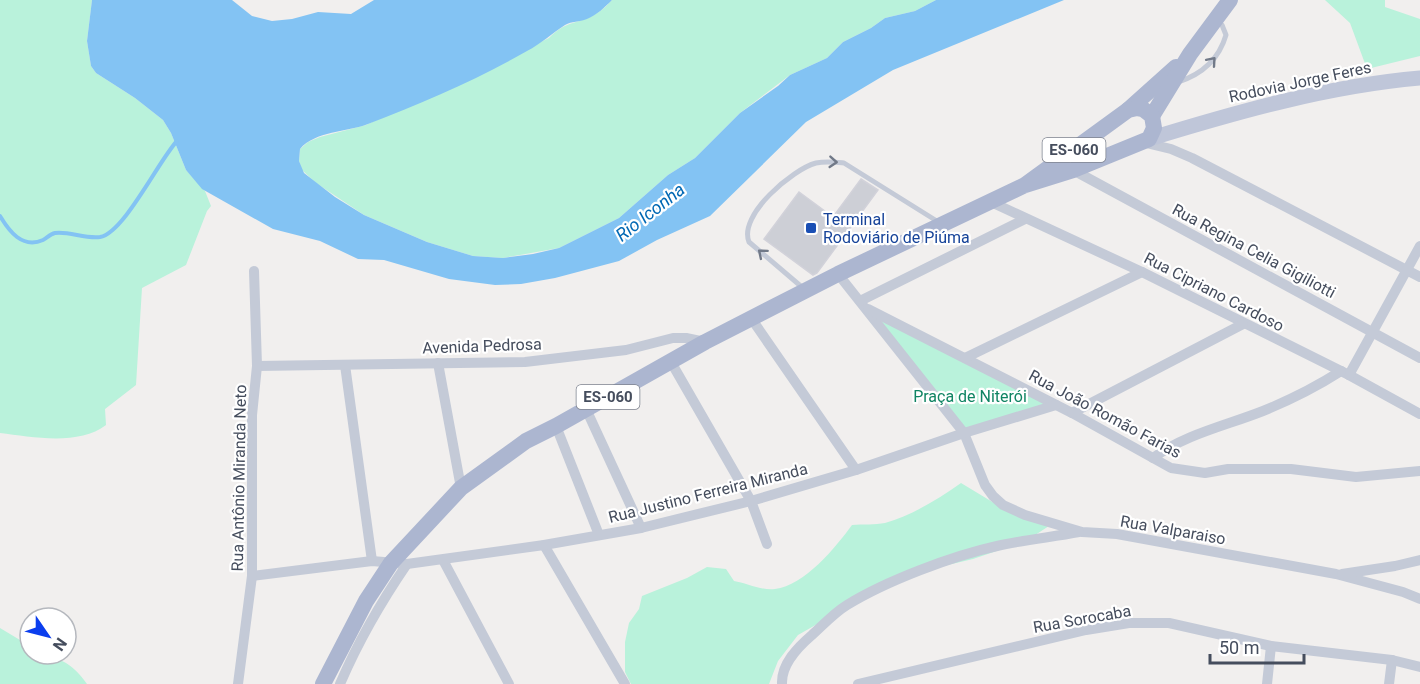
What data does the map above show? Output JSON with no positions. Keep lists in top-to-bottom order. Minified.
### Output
{"streets":{"main road":["Rodovia Jorge Feres","ES-060"],"street":["Rua Regina Celia Gigiliotti","Rua Cipriano Cardoso","Avenida Pedrosa","Rua João Romão Farias","Rua Antônio Miranda Neto","Rua Justino Ferreira Miranda","Rua Valparaiso","Rua Sorocaba"]},"crossings":[["Rodovia Jorge Feres","ES-060"],["ES-060","Rua Regina Celia Gigiliotti"],["ES-060","Rua Cipriano Cardoso"],["ES-060","Avenida Pedrosa"],["ES-060","Rua Justino Ferreira Miranda"],["ES-060","Rua Valparaiso"],["Avenida Pedrosa","Rua Antônio Miranda Neto"],["Rua João Romão Farias","Rua Justino Ferreira Miranda"],["Rua João Romão Farias","Rua Valparaiso"],["Rua Antônio Miranda Neto","Rua Justino Ferreira Miranda"],["Rua Justino Ferreira Miranda","Rua Valparaiso"]],"water":["Rio Iconha"],"parks":["Praça de Niterói"],"places":{"transit":["Terminal Rodoviário de Piúma"]},"scale_bar":"50 m","north":"bottom right"}
